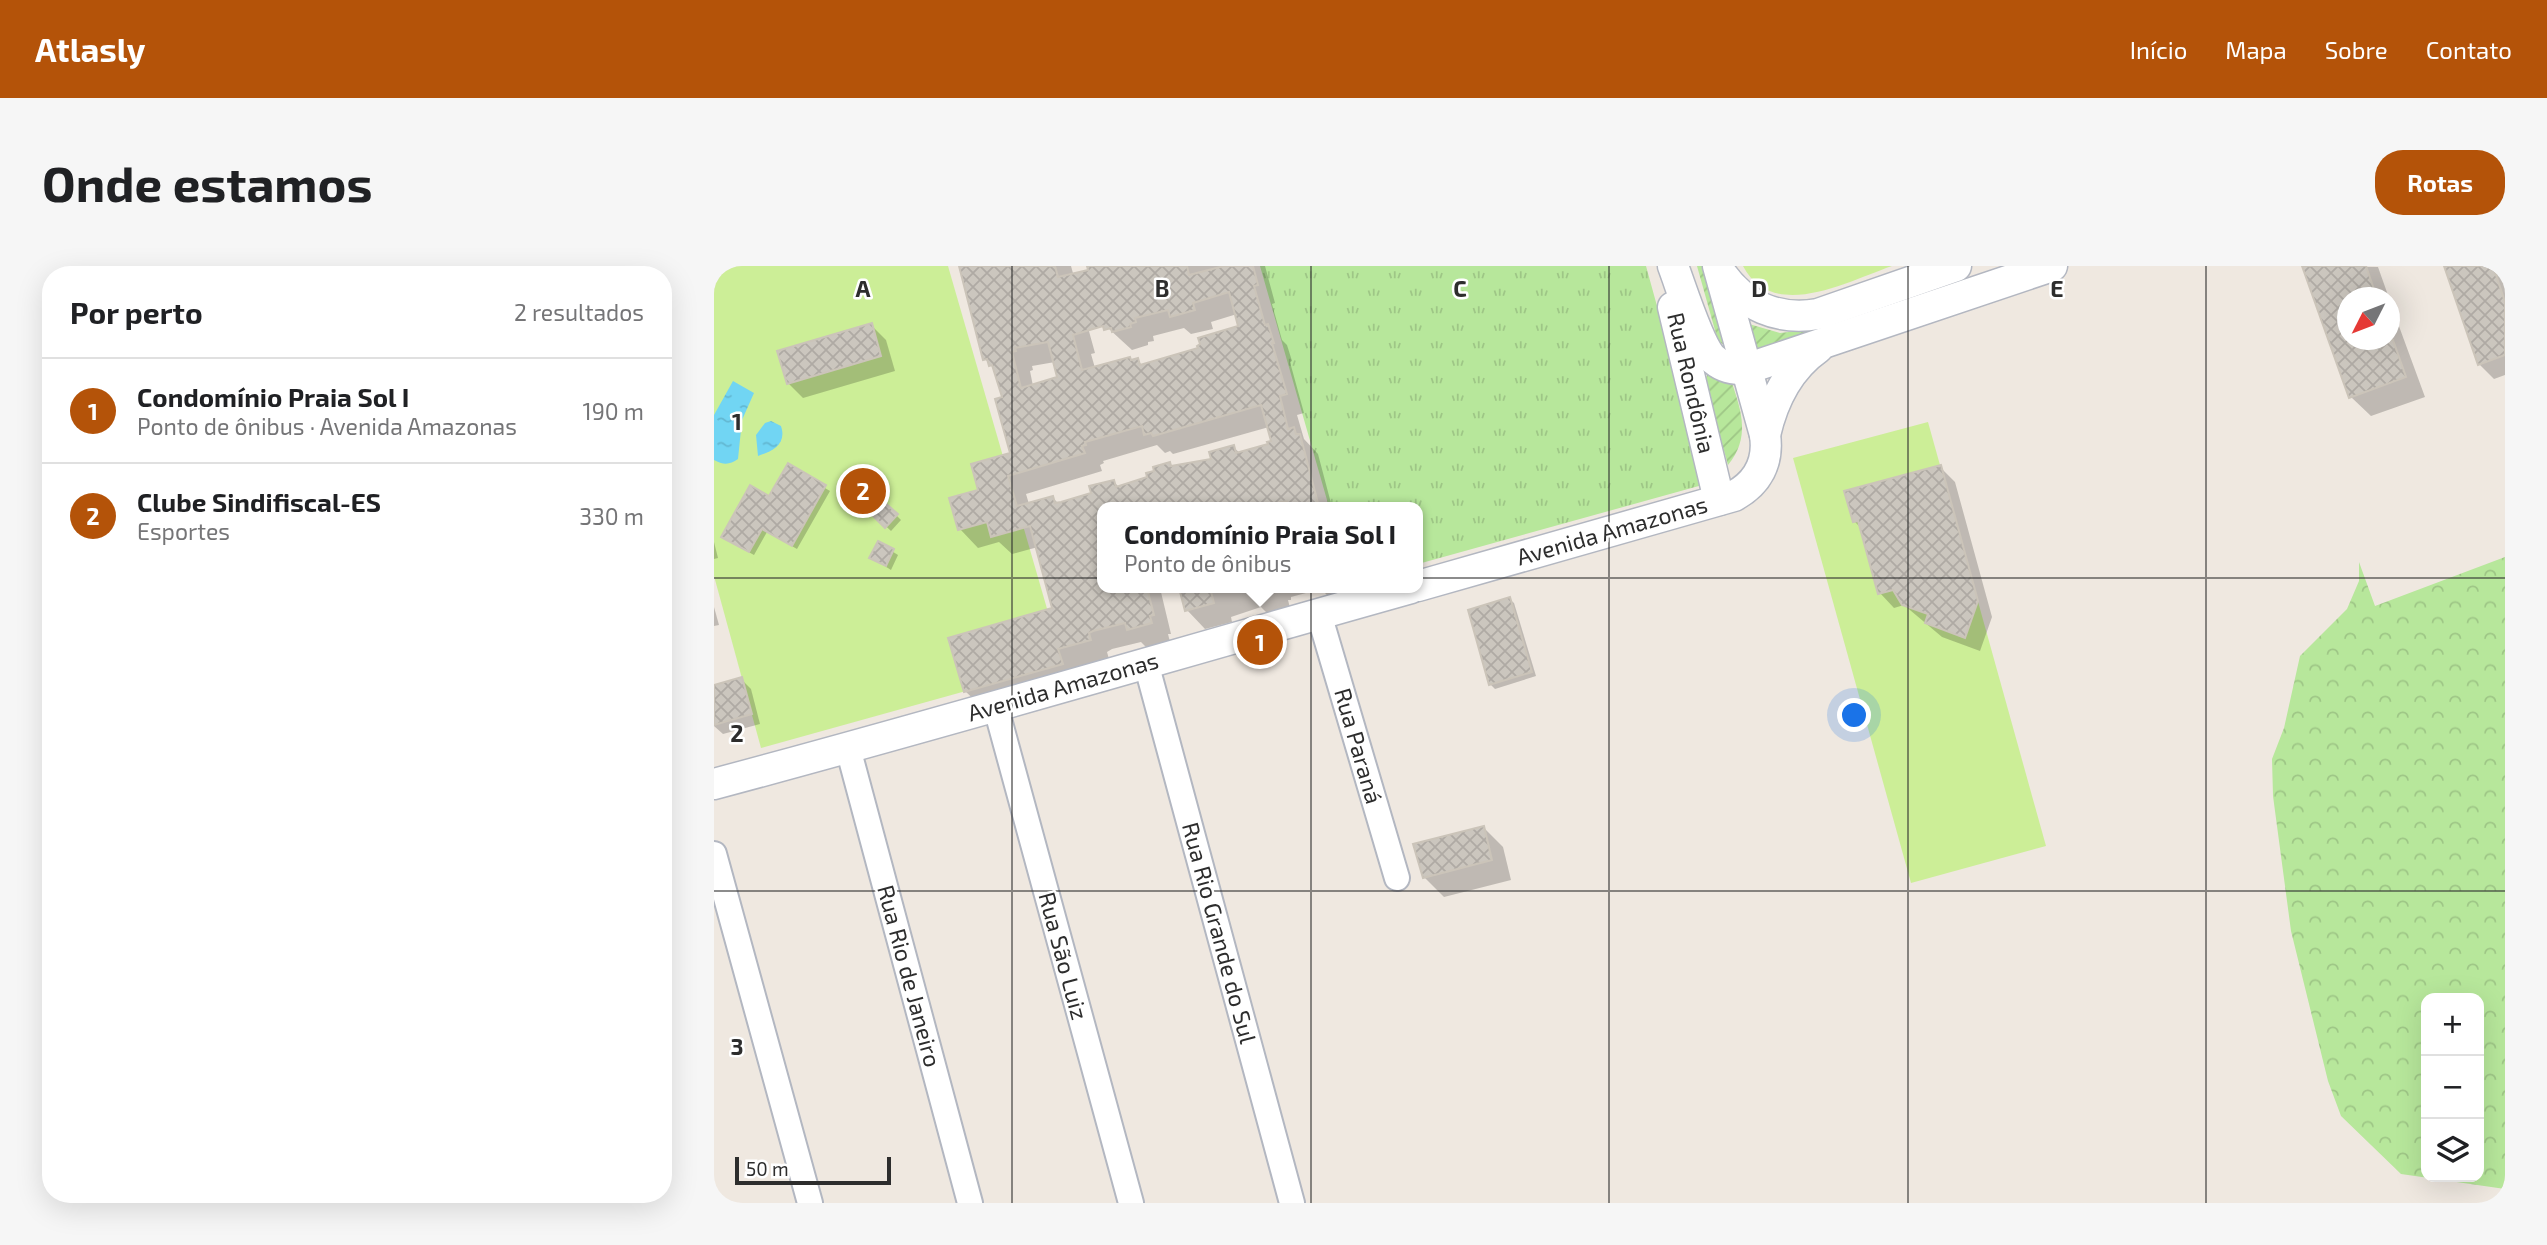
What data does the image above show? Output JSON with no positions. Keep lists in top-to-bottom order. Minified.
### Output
{"streets":{"street":["Rua Rondônia","Avenida Amazonas","Rua Paraná","Rua Rio Grande do Sul","Rua São Luiz","Rua Rio de Janeiro"]},"crossings":[["Rua Rondônia","Avenida Amazonas"],["Avenida Amazonas","Rua Paraná"],["Avenida Amazonas","Rua Rio Grande do Sul"],["Avenida Amazonas","Rua São Luiz"],["Avenida Amazonas","Rua Rio de Janeiro"]],"scale_bar":"50 m","north":"bottom left","page":{"header":"Atlasly","nav":["Início","Mapa","Sobre","Contato"],"buttons":"Rotas","title":"Onde estamos","heading":["Por perto","2 resultados"],"list":[{"mark":"1","name":"Condomínio Praia Sol I","note":"Ponto de ônibus · Avenida Amazonas","value":"190 m"},{"mark":"2","name":"Clube Sindifiscal-ES","note":"Esportes","value":"330 m"}],"pins":["2","1"],"popup":["Condomínio Praia Sol I","Ponto de ônibus"],"map_buttons":["+","−"],"scale":"50 m"},"grid":{"columns":["A","B","C","D","E"],"rows":["1","2","3"]}}
